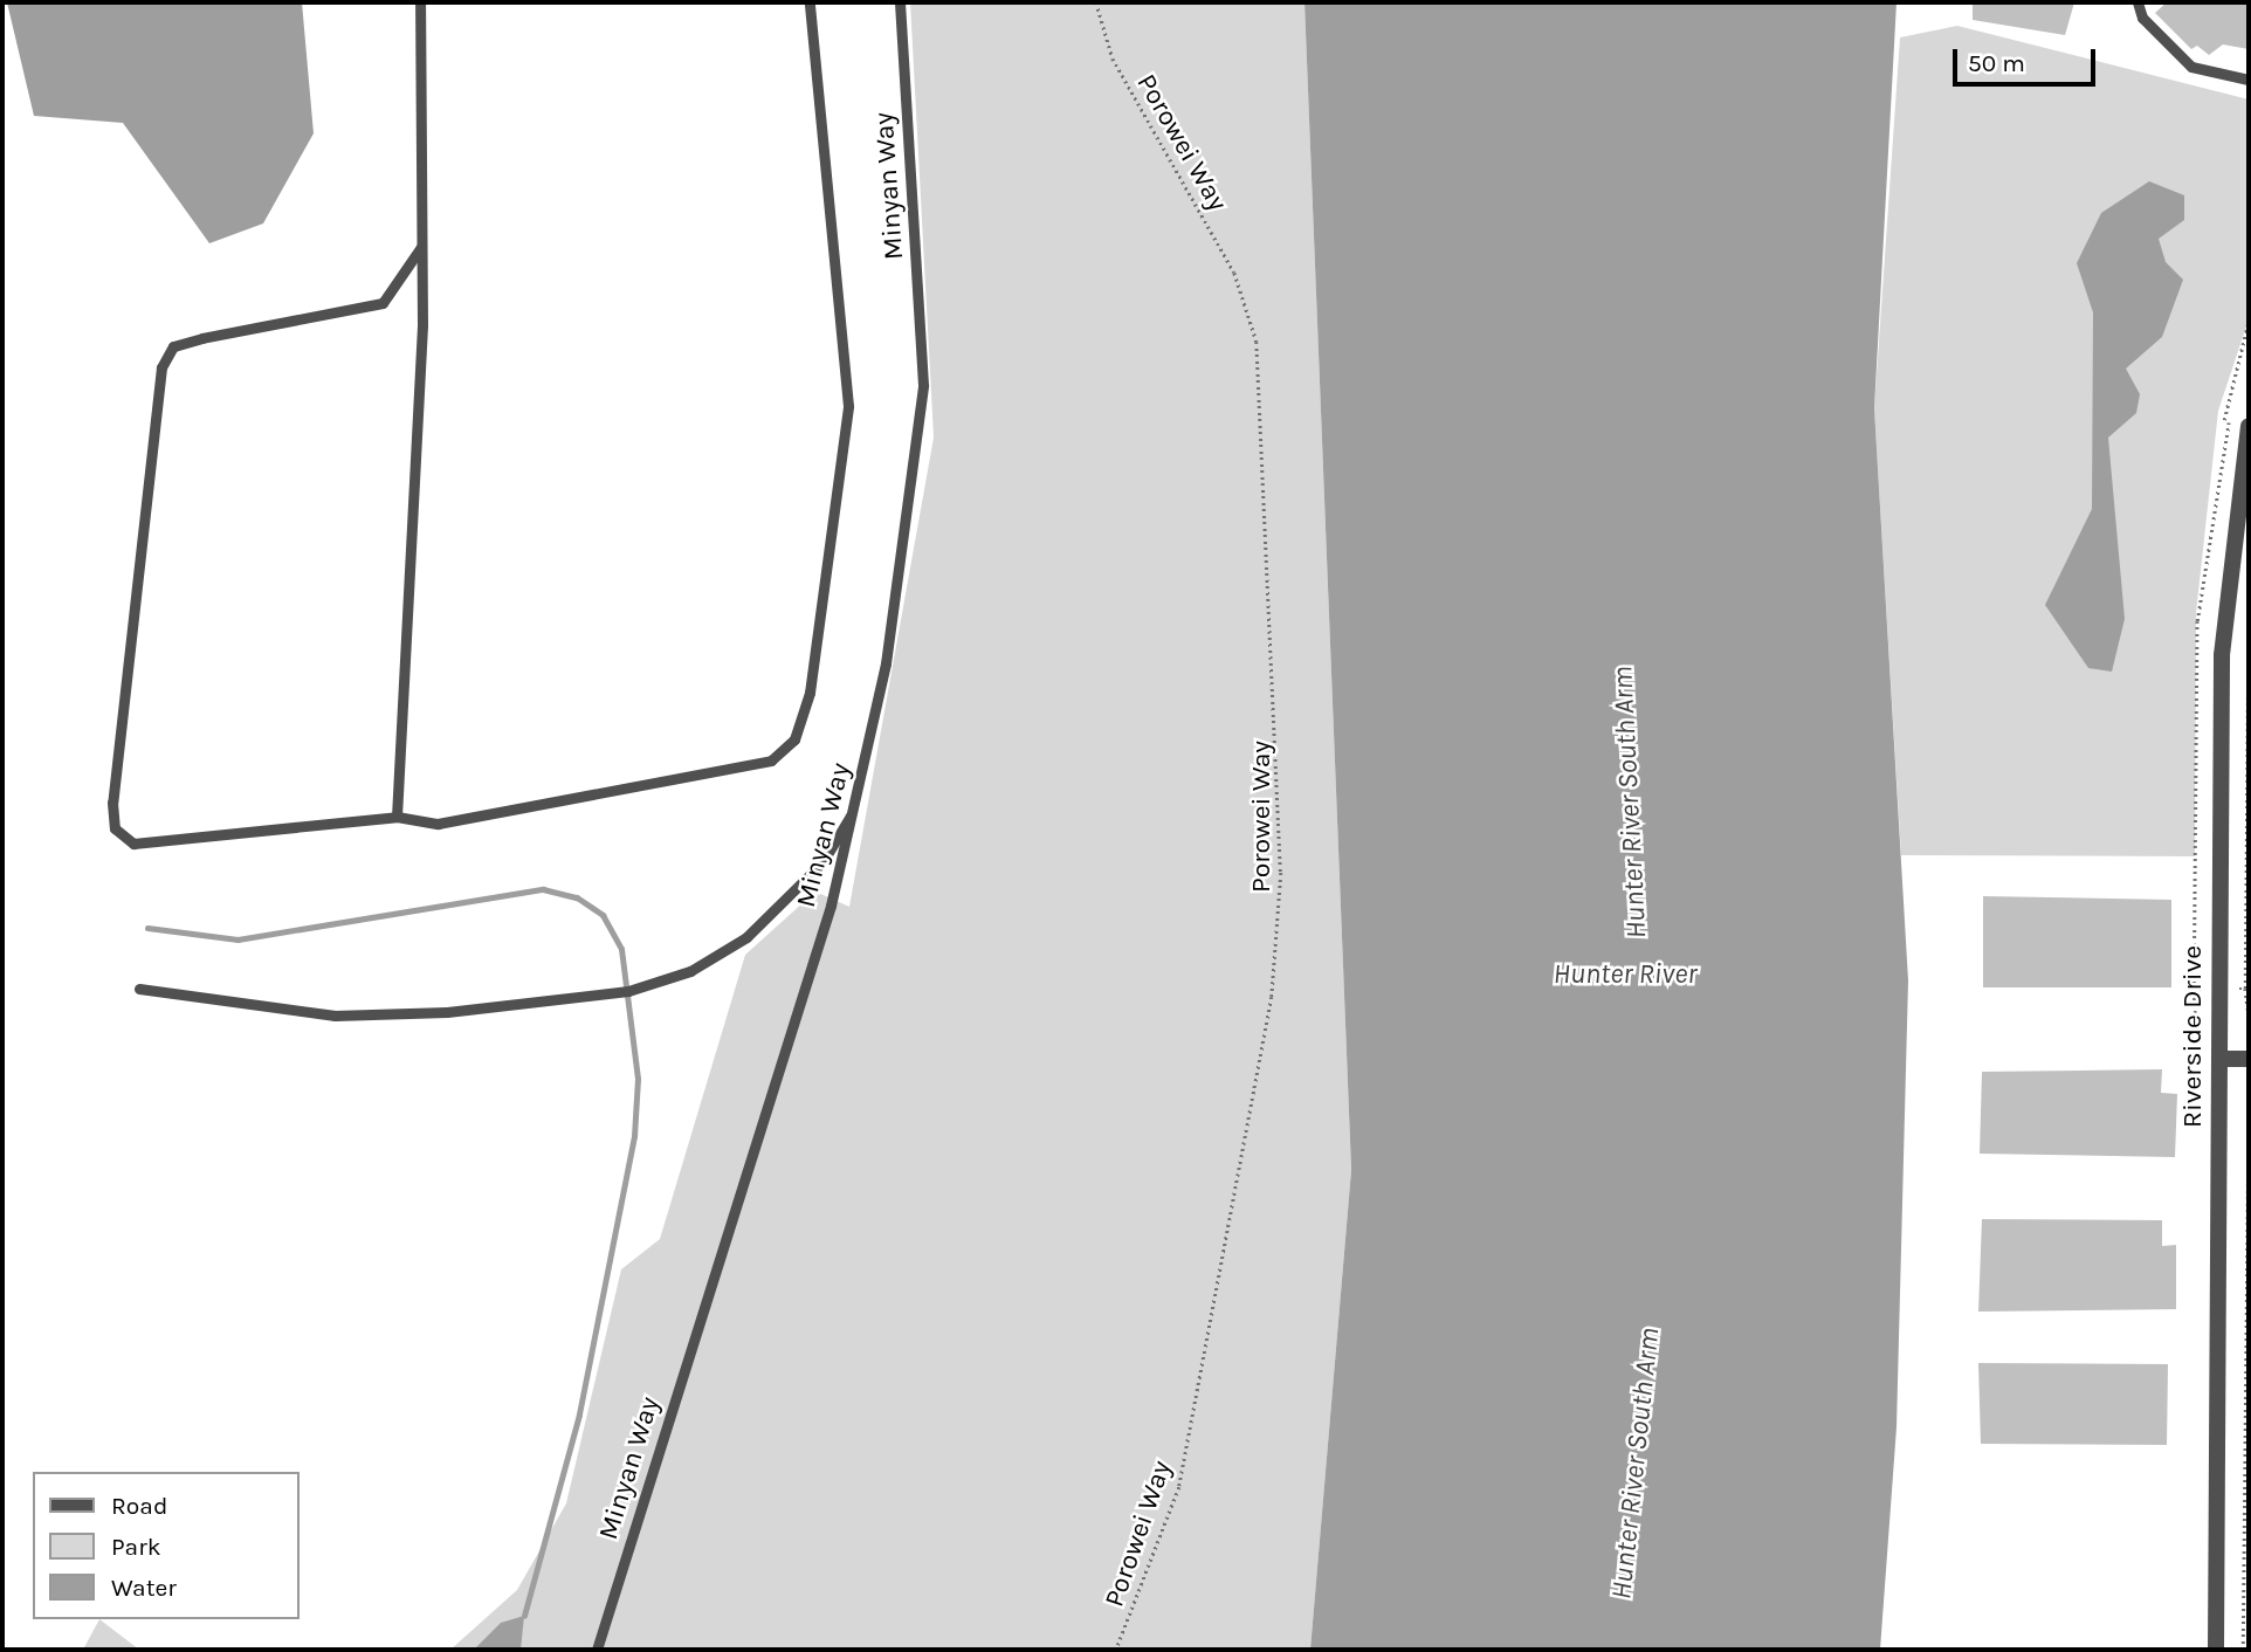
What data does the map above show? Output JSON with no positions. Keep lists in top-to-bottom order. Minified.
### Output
{"streets":{"street":["Riverside Drive"],"lane":["Minyan Way"],"path":["Porowei Way"]},"water":["Hunter River South Arm","Hunter River"],"legend":["Road","Park","Water"],"scale_bar":"50 m"}
